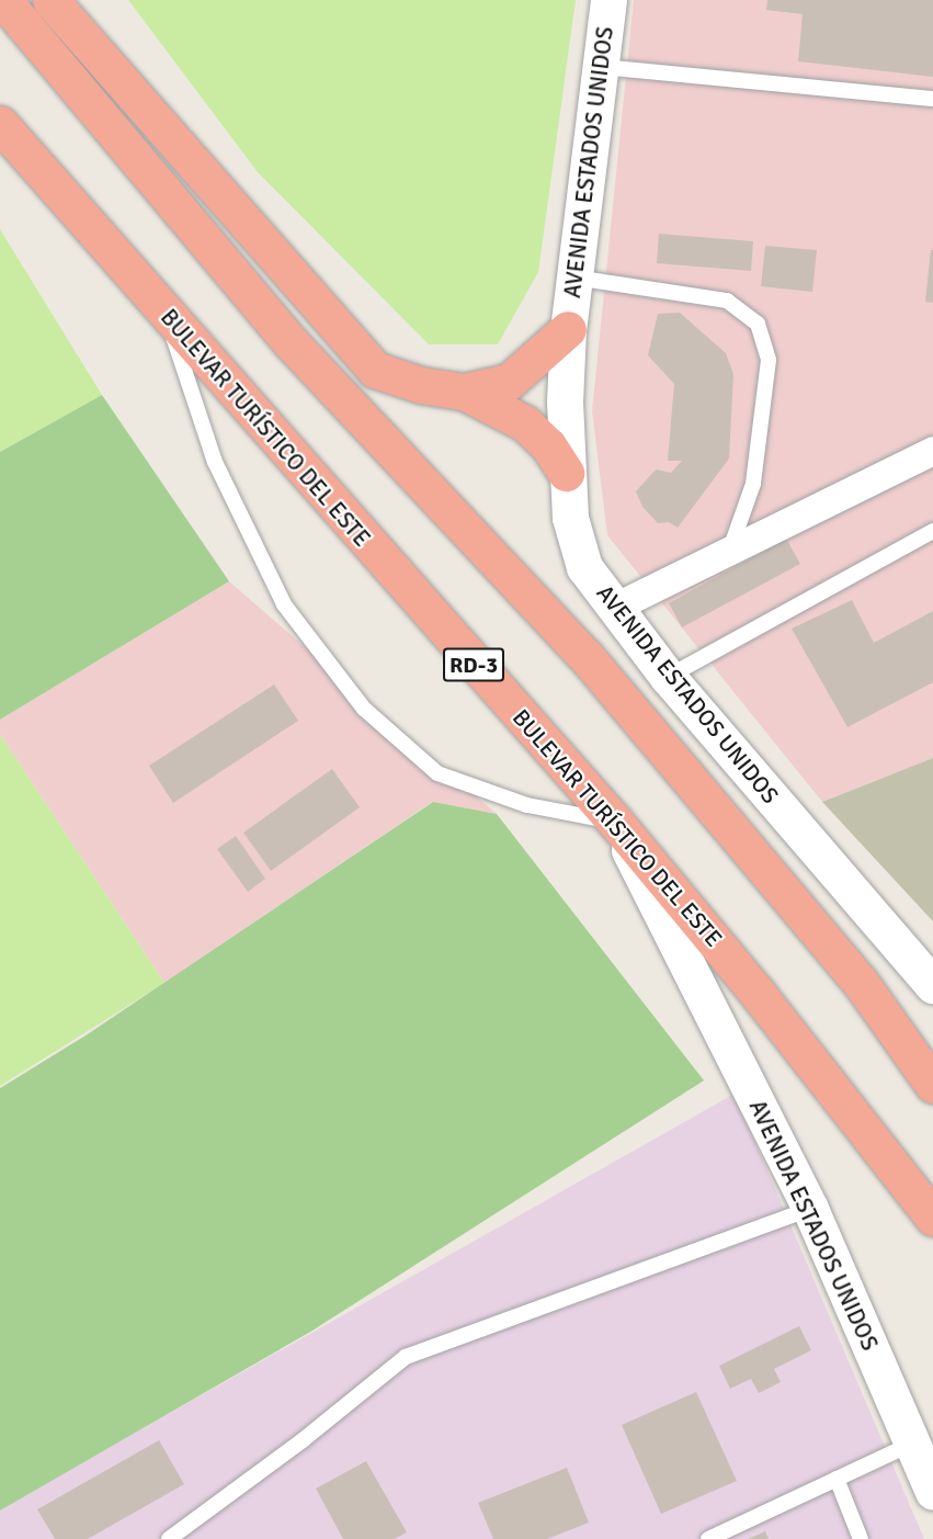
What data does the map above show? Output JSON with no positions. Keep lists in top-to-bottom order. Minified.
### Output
{"streets":{"highway":["BULEVAR TURÍSTICO DEL ESTE","RD-3"],"street":["AVENIDA ESTADOS UNIDOS"]},"crossings":[["AVENIDA ESTADOS UNIDOS","BULEVAR TURÍSTICO DEL ESTE"]]}
